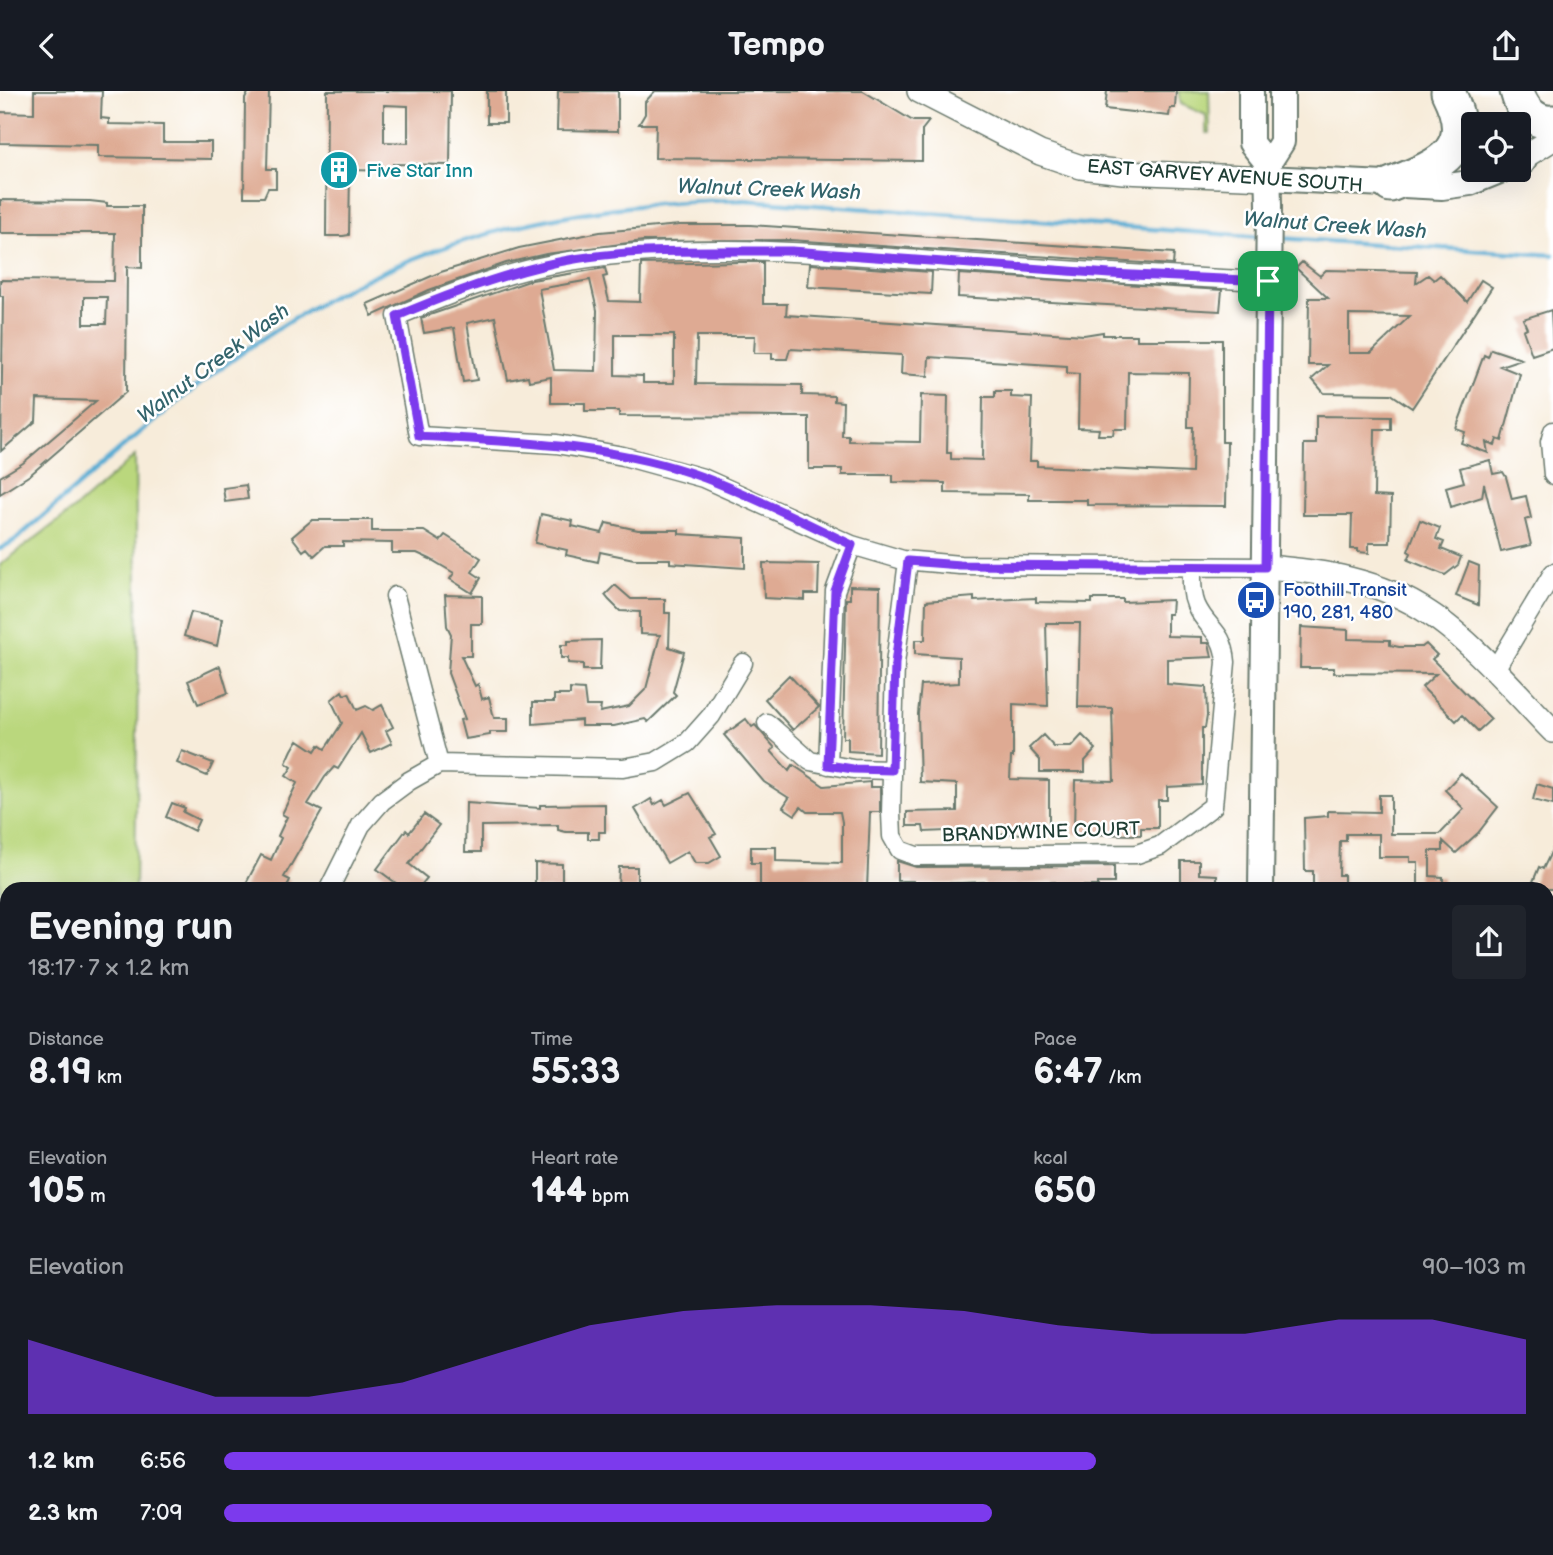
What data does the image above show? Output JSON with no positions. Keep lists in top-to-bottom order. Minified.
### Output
{"streets":{"main road":["EAST GARVEY AVENUE SOUTH"],"street":["BRANDYWINE COURT"]},"water":["Walnut Creek Wash"],"places":{"building":["Five Star Inn"],"bus stop":["Foothill Transit 190, 281, 480"]},"page":{"header":"Tempo","heading":["Evening run","18:17 · 7 × 1.2 km"],"stats":[["Distance","8.19 km"],["Time","55:33"],["Pace","6:47 /km"],["Elevation","105 m"],["Heart rate","144 bpm"],["kcal","650"]],"chart":["Elevation","90–103 m"],"list":[{"name":"1.2 km","note":"6:56"},{"name":"2.3 km","note":"7:09"}]}}
